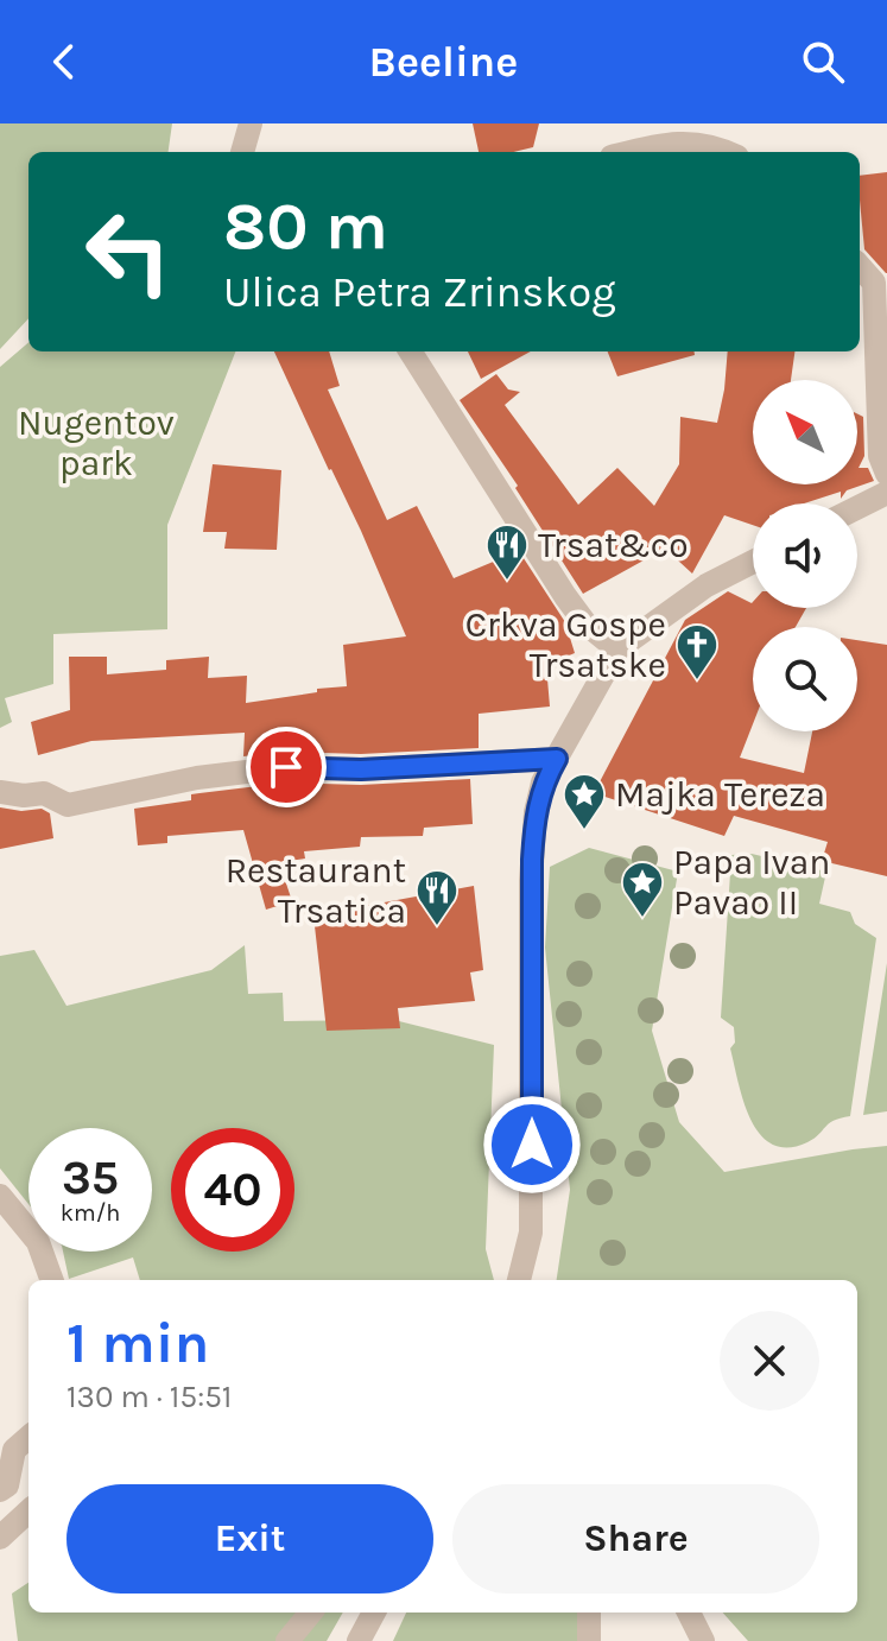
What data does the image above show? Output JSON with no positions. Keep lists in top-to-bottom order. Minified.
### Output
{"parks":["Nugentov park"],"places":{"restaurant":["Trsat&co","Restaurant Trsatica"],"church":["Crkva Gospe Trsatske"],"place":["Majka Tereza","Papa Ivan Pavao II"]},"north":"top left","page":{"header":"Beeline","turn":["80 m","Ulica Petra Zrinskog"],"speed":"35 km/h","limit":"40","heading":["1 min","130 m · 15:51"],"buttons":["Exit","Share"]}}
